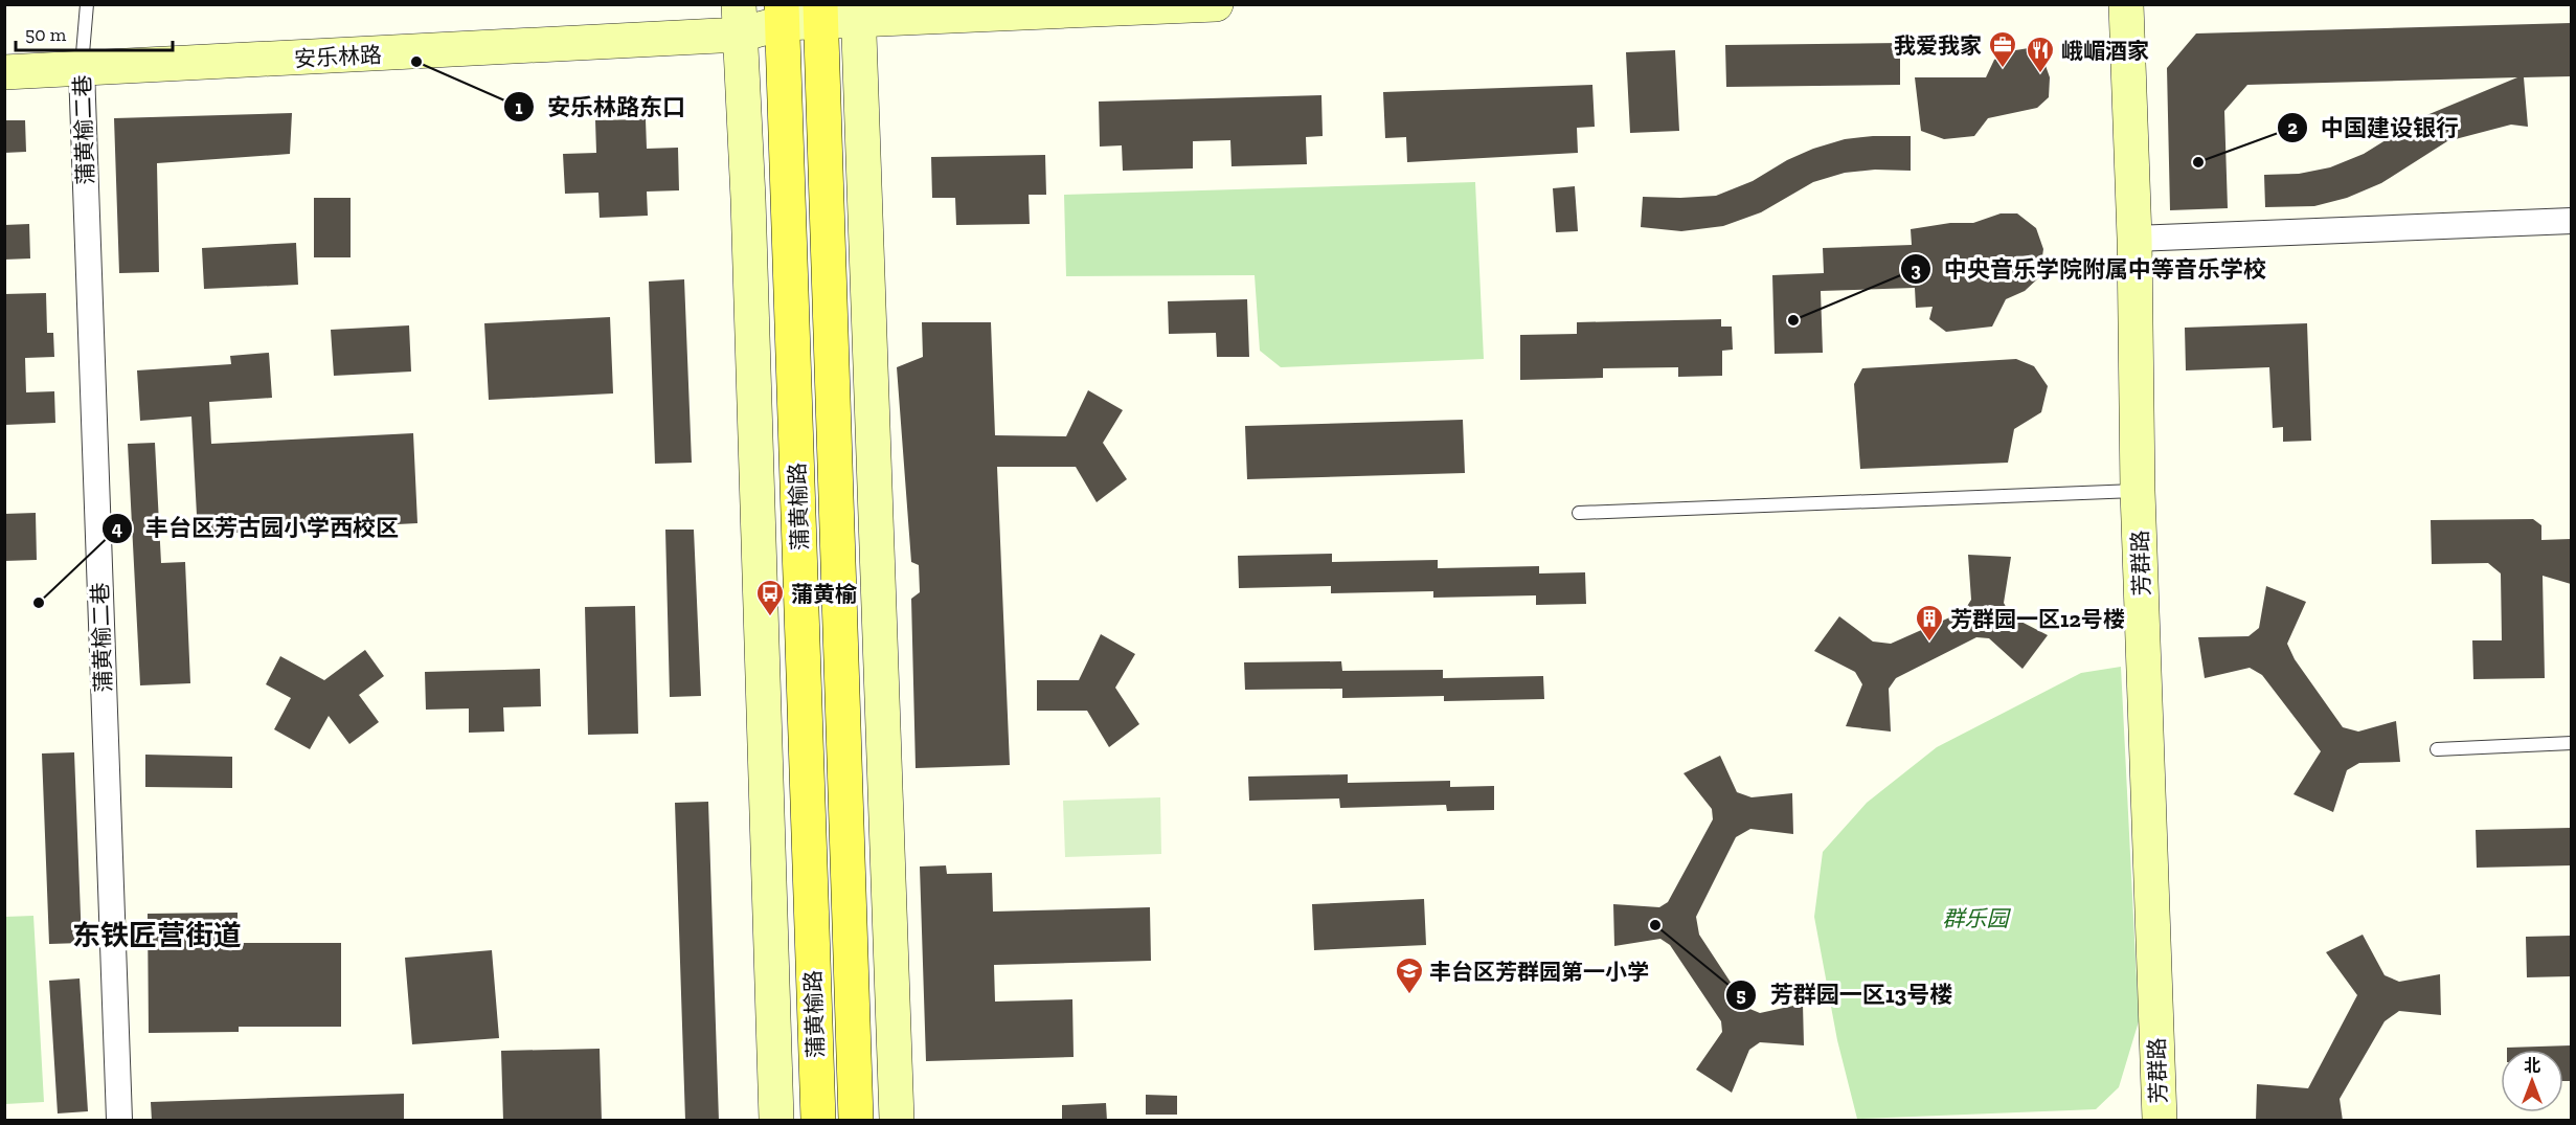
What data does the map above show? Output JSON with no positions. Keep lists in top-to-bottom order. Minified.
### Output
{"streets":{"main road":["蒲黄榆路"],"street":["安乐林路","蒲黄榆二巷","芳群路"]},"crossings":[["安乐林路","蒲黄榆二巷"],["安乐林路","蒲黄榆路"]],"districts":["东铁匠营街道"],"parks":["群乐园"],"places":{"other":["安乐林路东口","中国建设银行","中央音乐学院附属中等音乐学校","丰台区芳古园小学西校区","芳群园一区13号楼"],"office":["我爱我家"],"restaurant":["峨嵋酒家"],"bus stop":["蒲黄榆"],"building":["芳群园一区12号楼"],"school or university":["丰台区芳群园第一小学"]},"scale_bar":"50 m","north":"top"}
